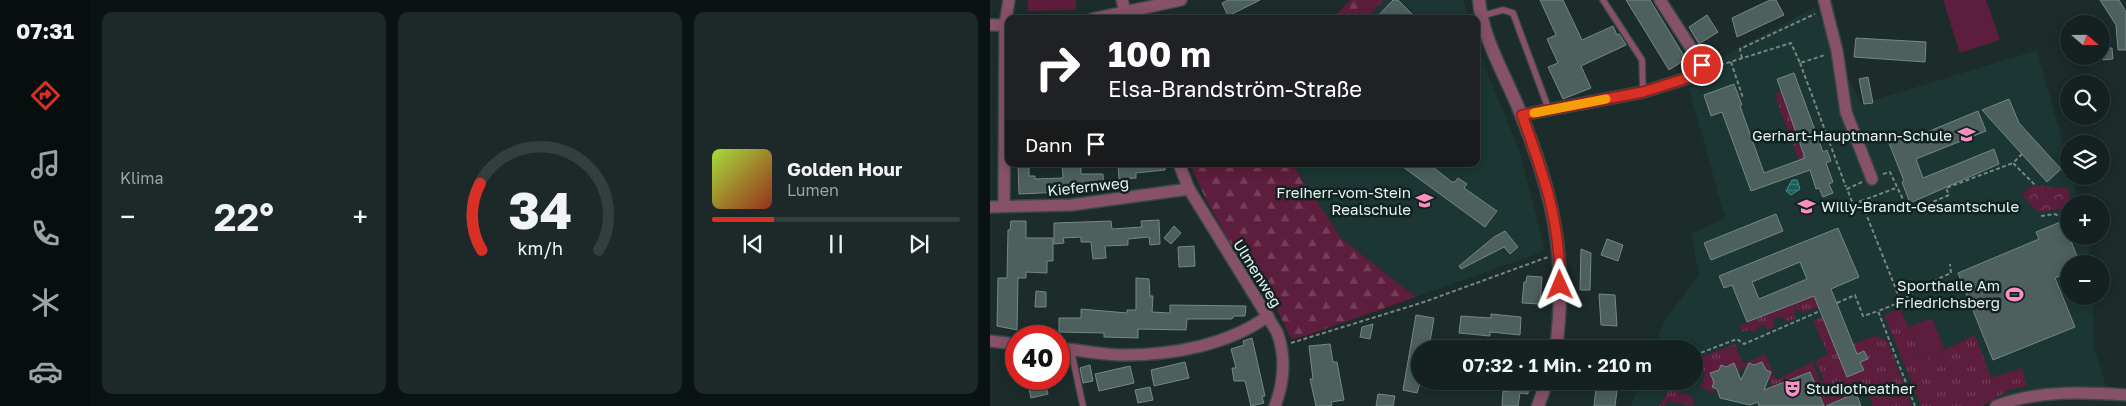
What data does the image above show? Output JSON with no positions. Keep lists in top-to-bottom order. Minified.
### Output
{"streets":{"street":["Kiefernweg","Ulmenweg"]},"crossings":[["Kiefernweg","Ulmenweg"]],"places":{"school or university":["Gerhart-Hauptmann-Schule","Freiherr-vom-Stein Realschule","Willy-Brandt-Gesamtschule"],"sports":["Sporthalle Am Friedrichsberg"],"theatre":["Studiotheather"]},"north":"right","page":{"tabs":"07:31","tile":"Klima","map_buttons":["+","−"],"turn":["100 m","Elsa-Brandström-Straße"],"then":"Dann","song":["Golden Hour","Lumen"],"heat":["−","22°","+"],"limit":"40","trip":"07:32 · 1 Min. · 210 m","gauge":["34","km/h"]}}
